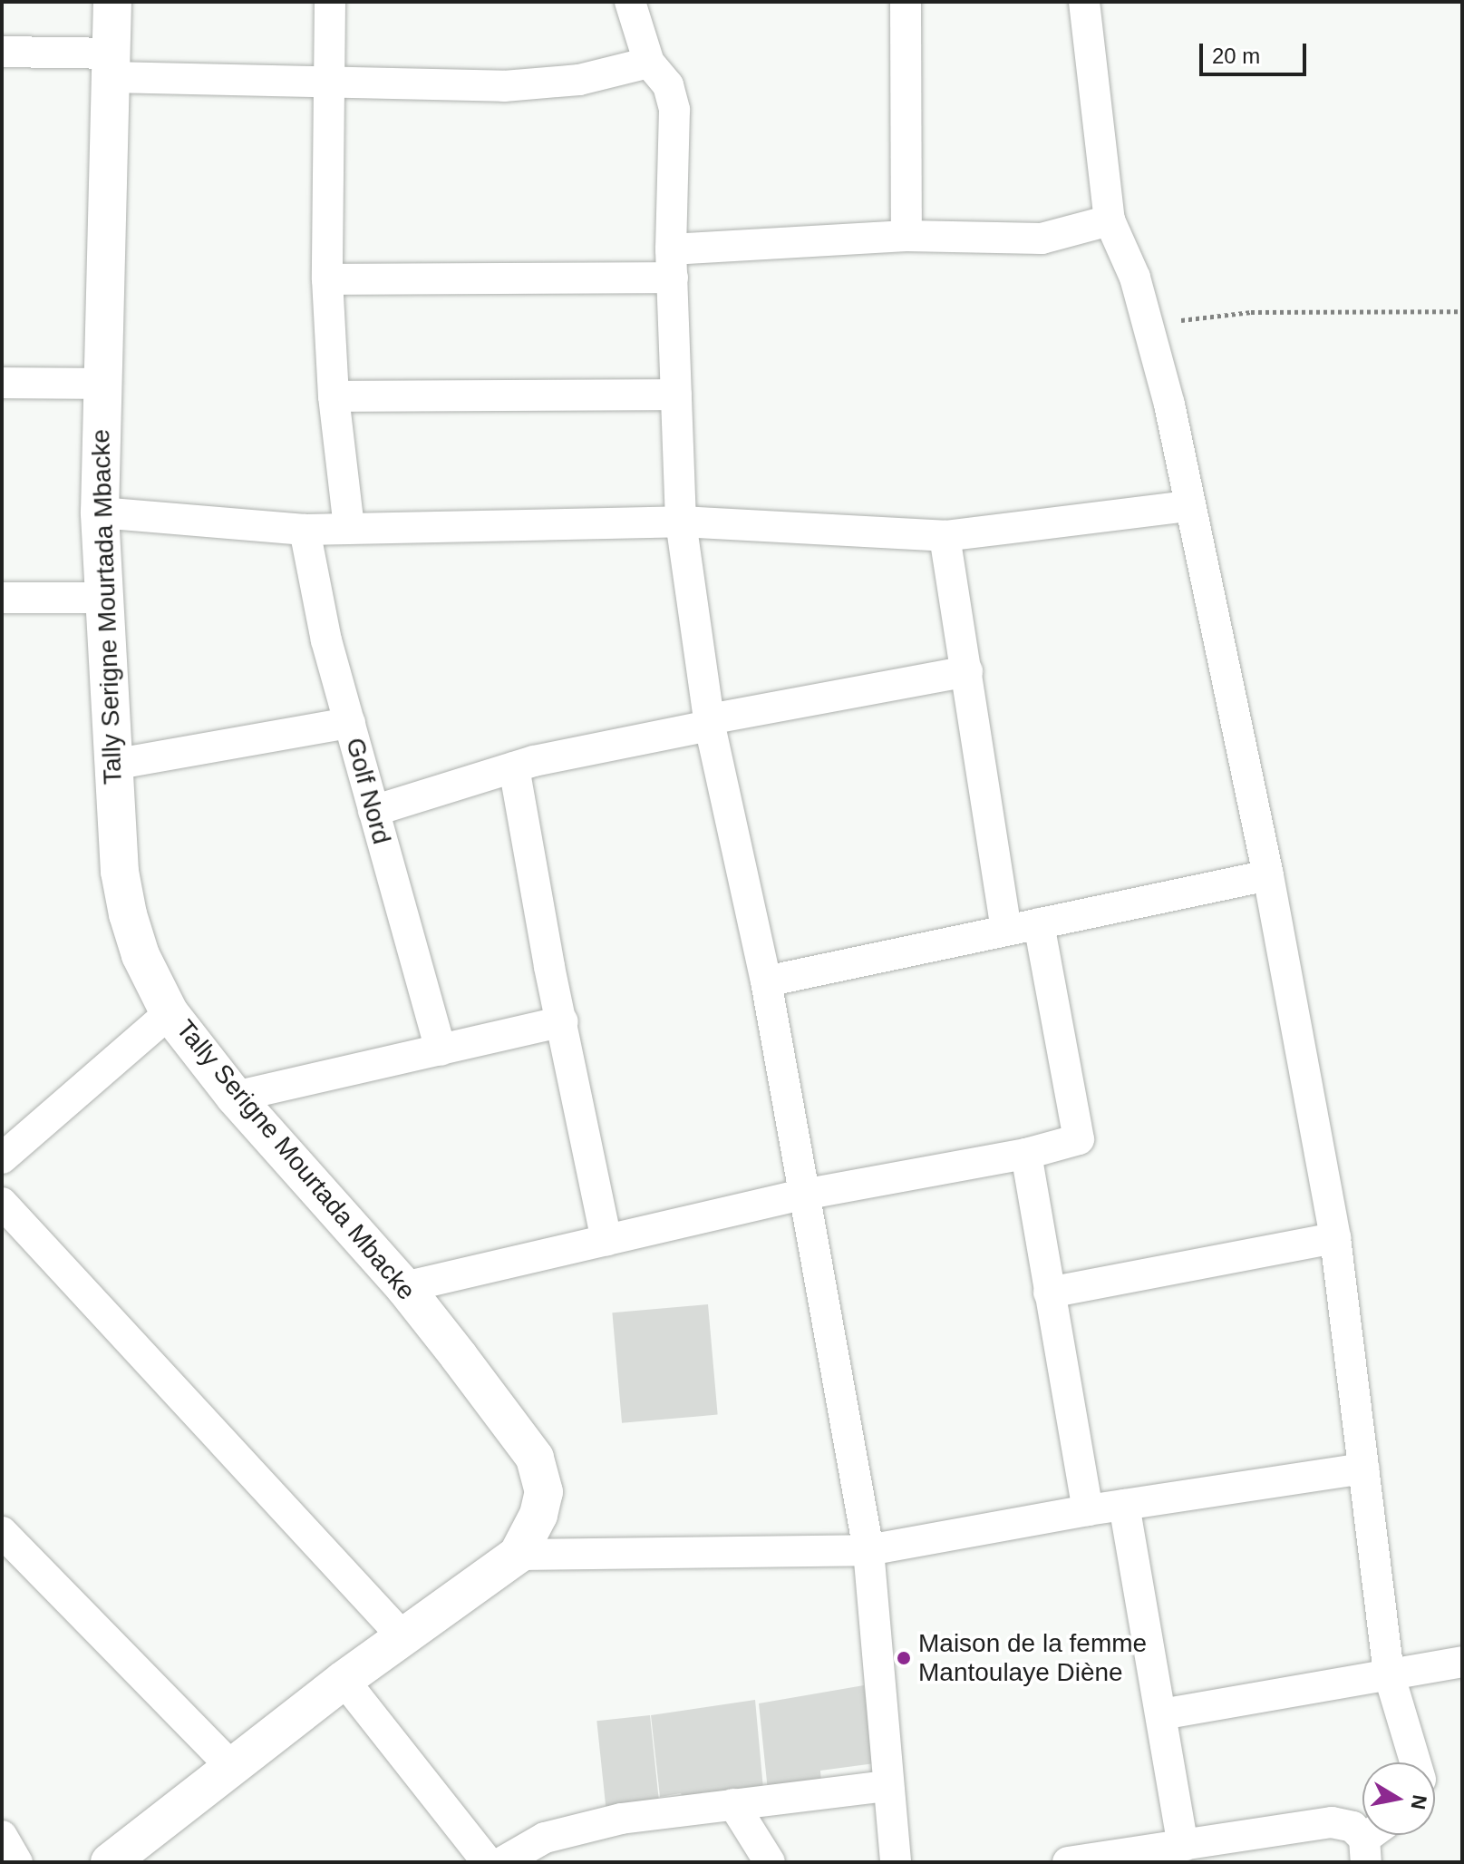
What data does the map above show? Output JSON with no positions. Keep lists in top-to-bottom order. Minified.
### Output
{"streets":{"street":["Tally Serigne Mourtada Mbacke","Golf Nord"]},"places":["Maison de la femme Mantoulaye Diène"],"scale_bar":"20 m","north":"right"}
